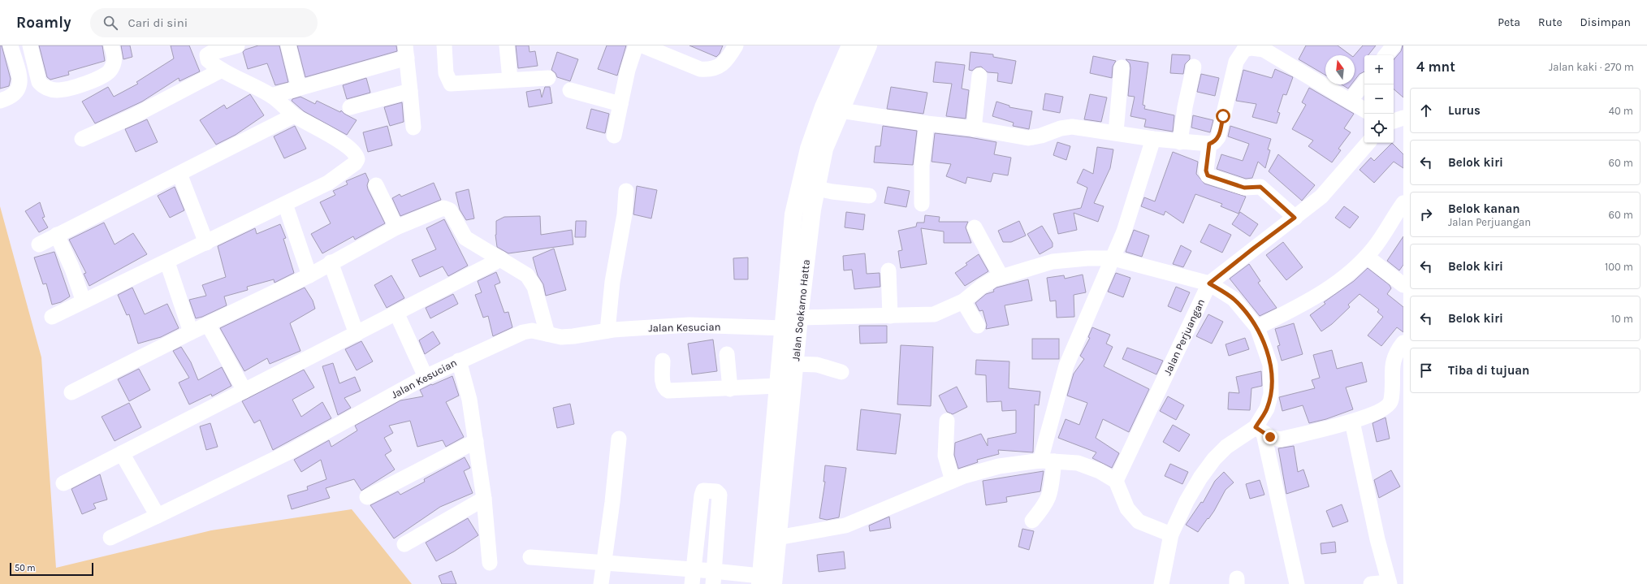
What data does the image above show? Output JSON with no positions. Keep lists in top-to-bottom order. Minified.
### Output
{"streets":{"highway":["Jalan Soekarno Hatta"],"street":["Jalan Kesucian","Jalan Perjuangan"]},"crossings":[["Jalan Soekarno Hatta","Jalan Kesucian"]],"scale_bar":"50 m","north":"top","page":{"header":"Roamly","search":"Cari di sini","nav":["Peta","Rute","Disimpan"],"heading":["4 mnt","Jalan kaki · 270 m"],"map_buttons":["+","−"],"list":[["Lurus","40 m"],["Belok kiri","60 m"],["Belok kanan","Jalan Perjuangan","60 m"],["Belok kiri","100 m"],["Belok kiri","10 m"],"Tiba di tujuan"],"scale":"50 m"}}
